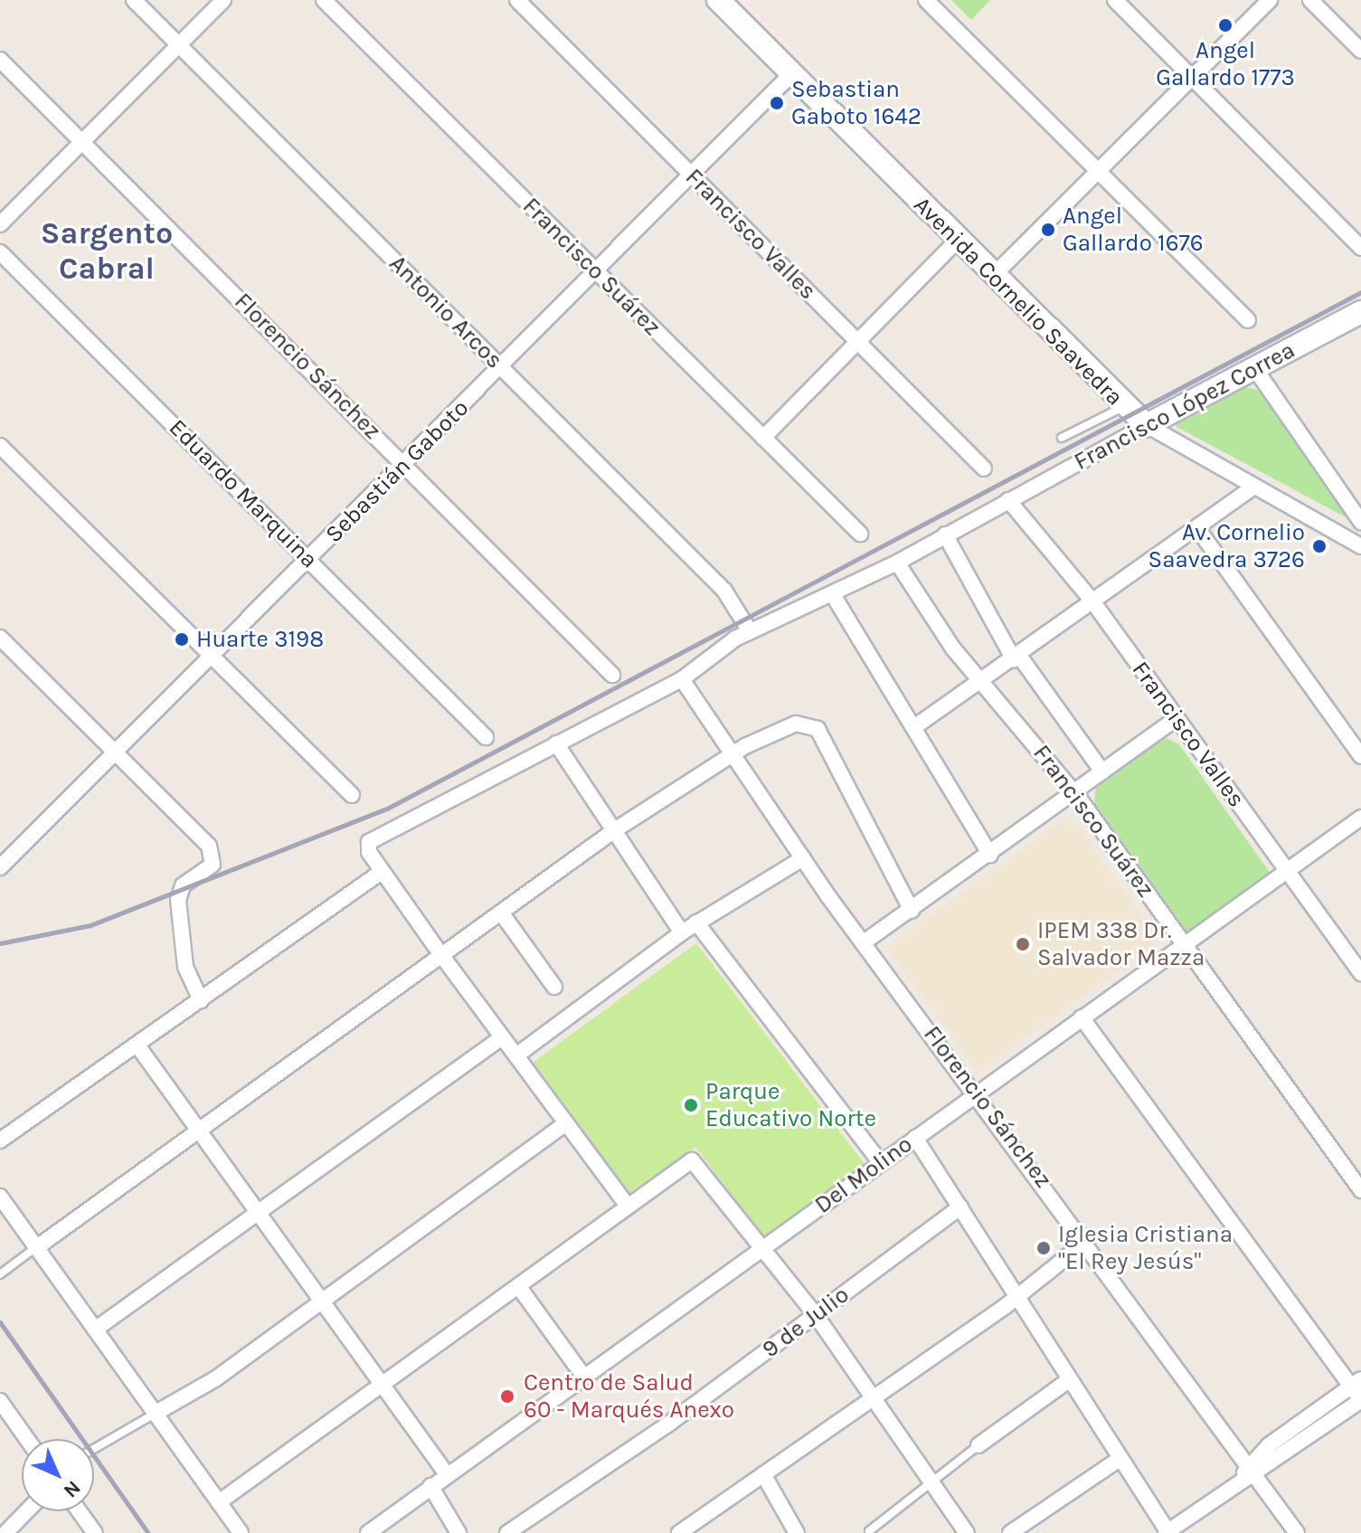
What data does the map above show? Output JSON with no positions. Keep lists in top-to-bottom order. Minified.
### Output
{"streets":{"main road":["Avenida Cornelio Saavedra","Francisco López Correa"],"street":["Francisco Valles","Francisco Suárez","Antonio Arcos","Florencio Sánchez","Sebastián Gaboto","Eduardo Marquina","Del Molino","9 de Julio"]},"crossings":[["Francisco Valles","Francisco López Correa"],["Francisco Valles","Sebastián Gaboto"],["Francisco Valles","Del Molino"],["Francisco Suárez","Francisco López Correa"],["Francisco Suárez","Sebastián Gaboto"],["Francisco Suárez","Del Molino"],["Avenida Cornelio Saavedra","Francisco López Correa"],["Avenida Cornelio Saavedra","Sebastián Gaboto"],["Antonio Arcos","Francisco López Correa"],["Antonio Arcos","Sebastián Gaboto"],["Florencio Sánchez","Francisco López Correa"],["Florencio Sánchez","Sebastián Gaboto"],["Florencio Sánchez","Del Molino"],["Sebastián Gaboto","Eduardo Marquina"]],"districts":["Sargento Cabral"],"places":["Angel Gallardo 1773","Sebastian Gaboto 1642","Angel Gallardo 1676","Av. Cornelio Saavedra 3726","Huarte 3198","IPEM 338 Dr. Salvador Mazza","Parque Educativo Norte","Iglesia Cristiana \"El Rey Jesús\"","Centro de Salud 60 - Marqués Anexo"],"north":"bottom right"}
